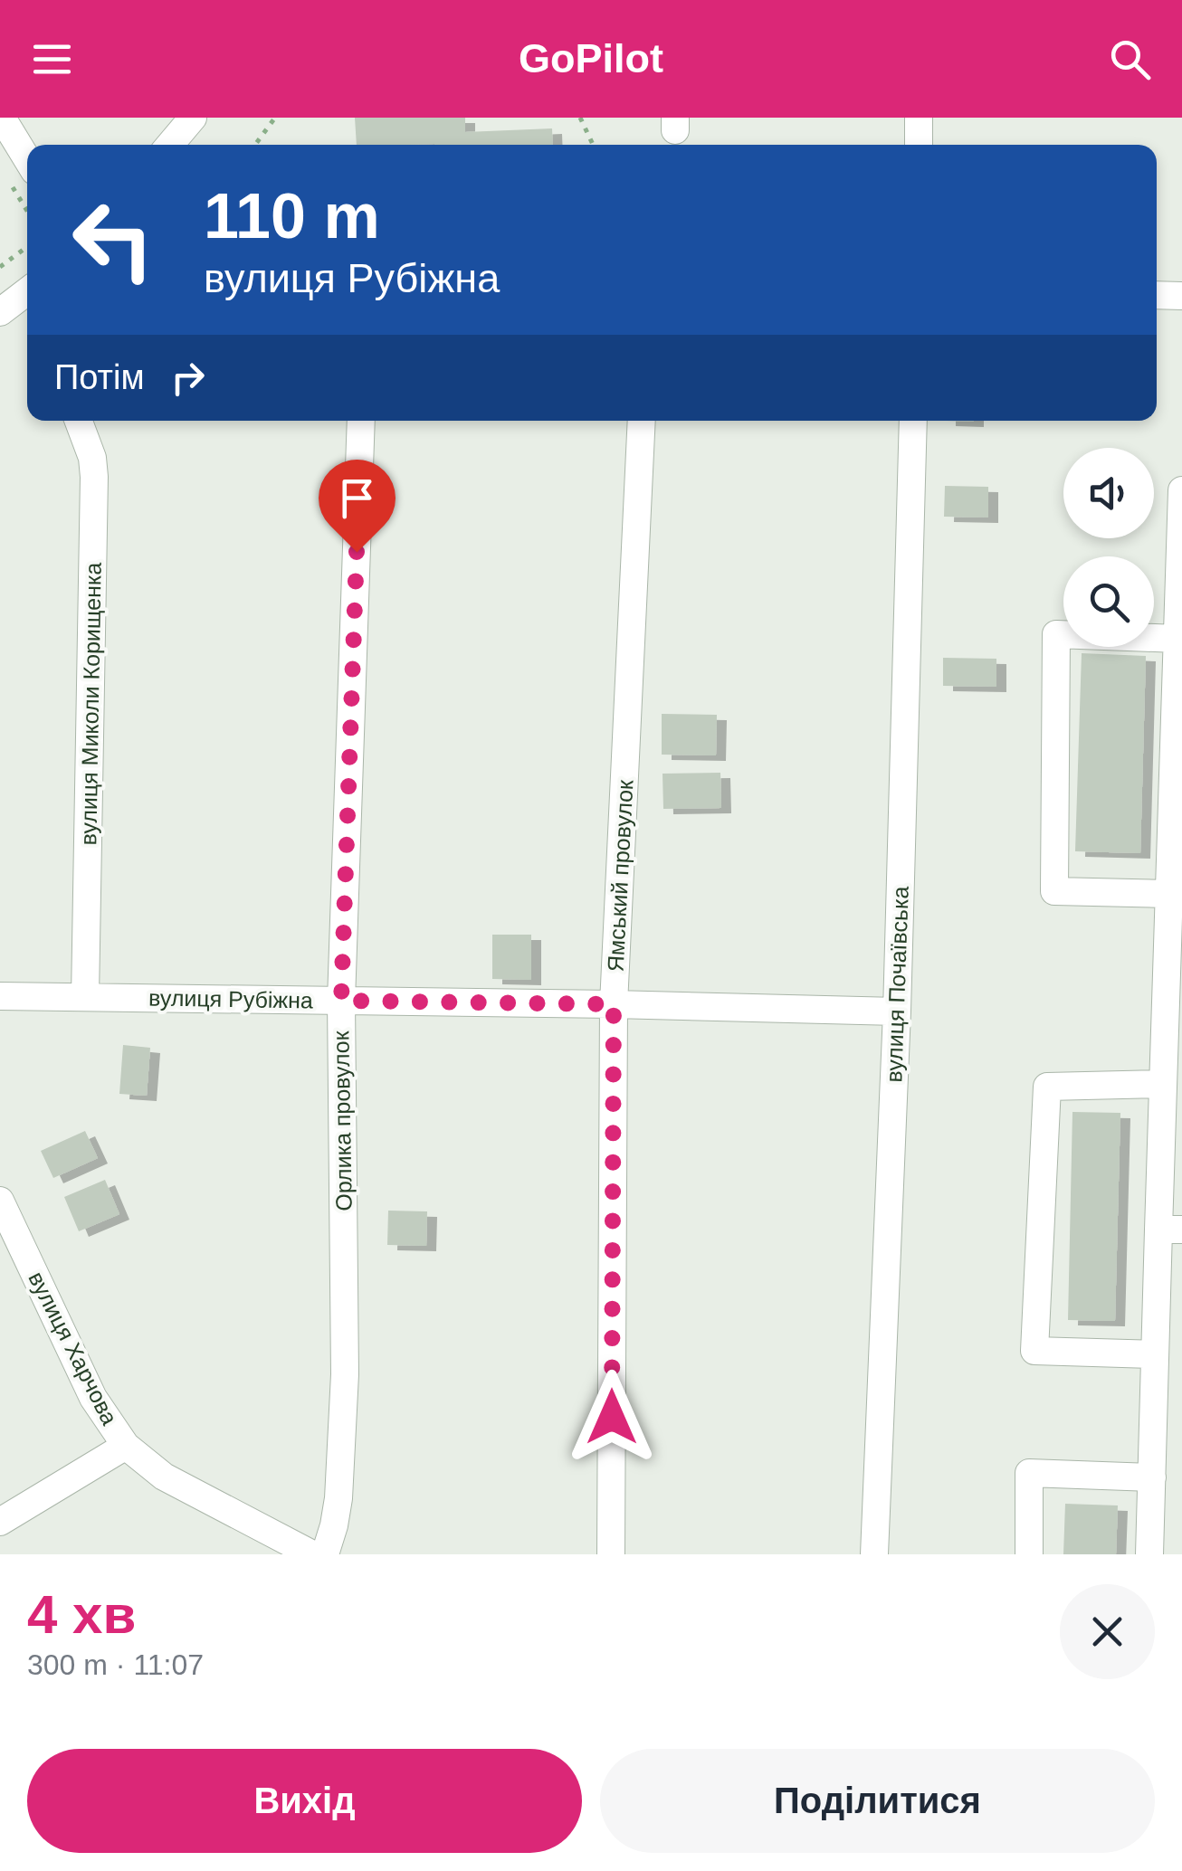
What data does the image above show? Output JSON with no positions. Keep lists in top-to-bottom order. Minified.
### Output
{"streets":{"street":["вулиця Миколи Корищенка","Ямський провулок","вулиця Почаївська","вулиця Рубіжна","Орлика провулок","вулиця Харчова"]},"crossings":[["вулиця Миколи Корищенка","вулиця Рубіжна"],["Ямський провулок","вулиця Рубіжна"],["вулиця Почаївська","вулиця Рубіжна"],["вулиця Рубіжна","Орлика провулок"]],"page":{"header":"GoPilot","turn":["110 m","вулиця Рубіжна"],"then":"Потім","heading":["4 хв","300 m · 11:07"],"buttons":["Вихід","Поділитися"]}}
